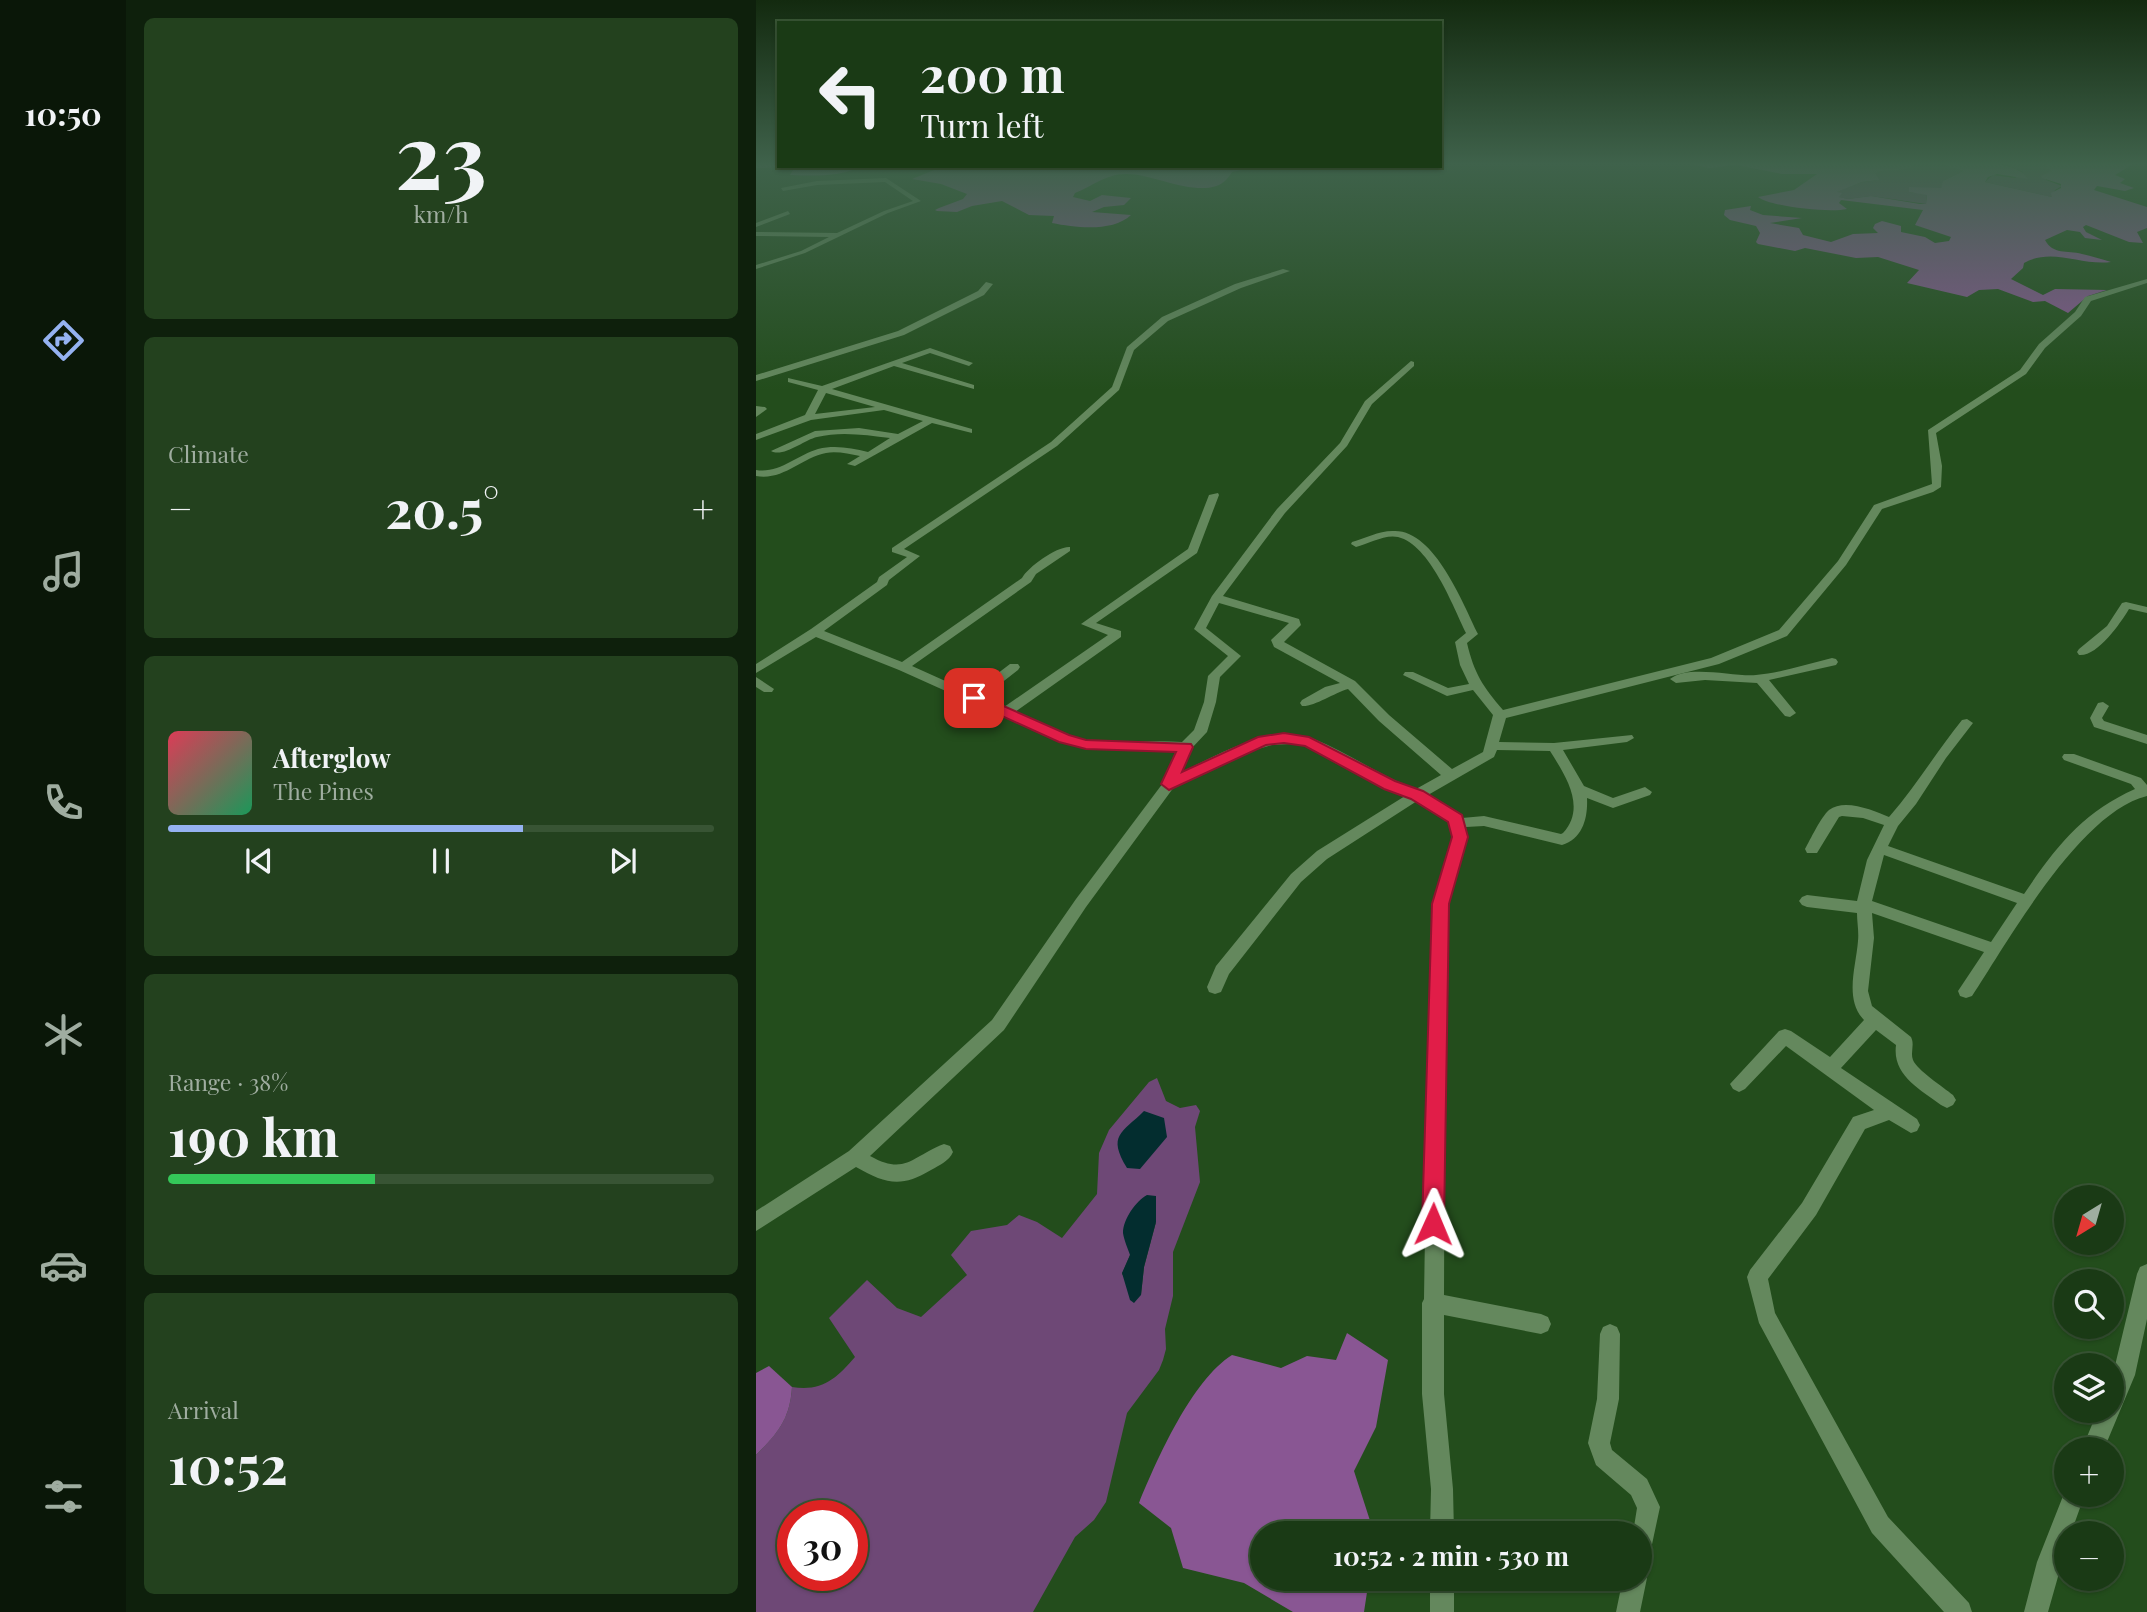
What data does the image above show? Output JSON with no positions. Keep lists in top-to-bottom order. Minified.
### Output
{"north":"bottom left","page":{"tabs":"10:50","tile":[["23","km/h"],"Climate",["Range · 38%","190 km"],["Arrival","10:52"]],"turn":["200 m","Turn left"],"heat":["−","20.5°","+"],"song":["Afterglow","The Pines"],"map_buttons":["+","−"],"limit":"30","trip":"10:52 · 2 min · 530 m"}}
